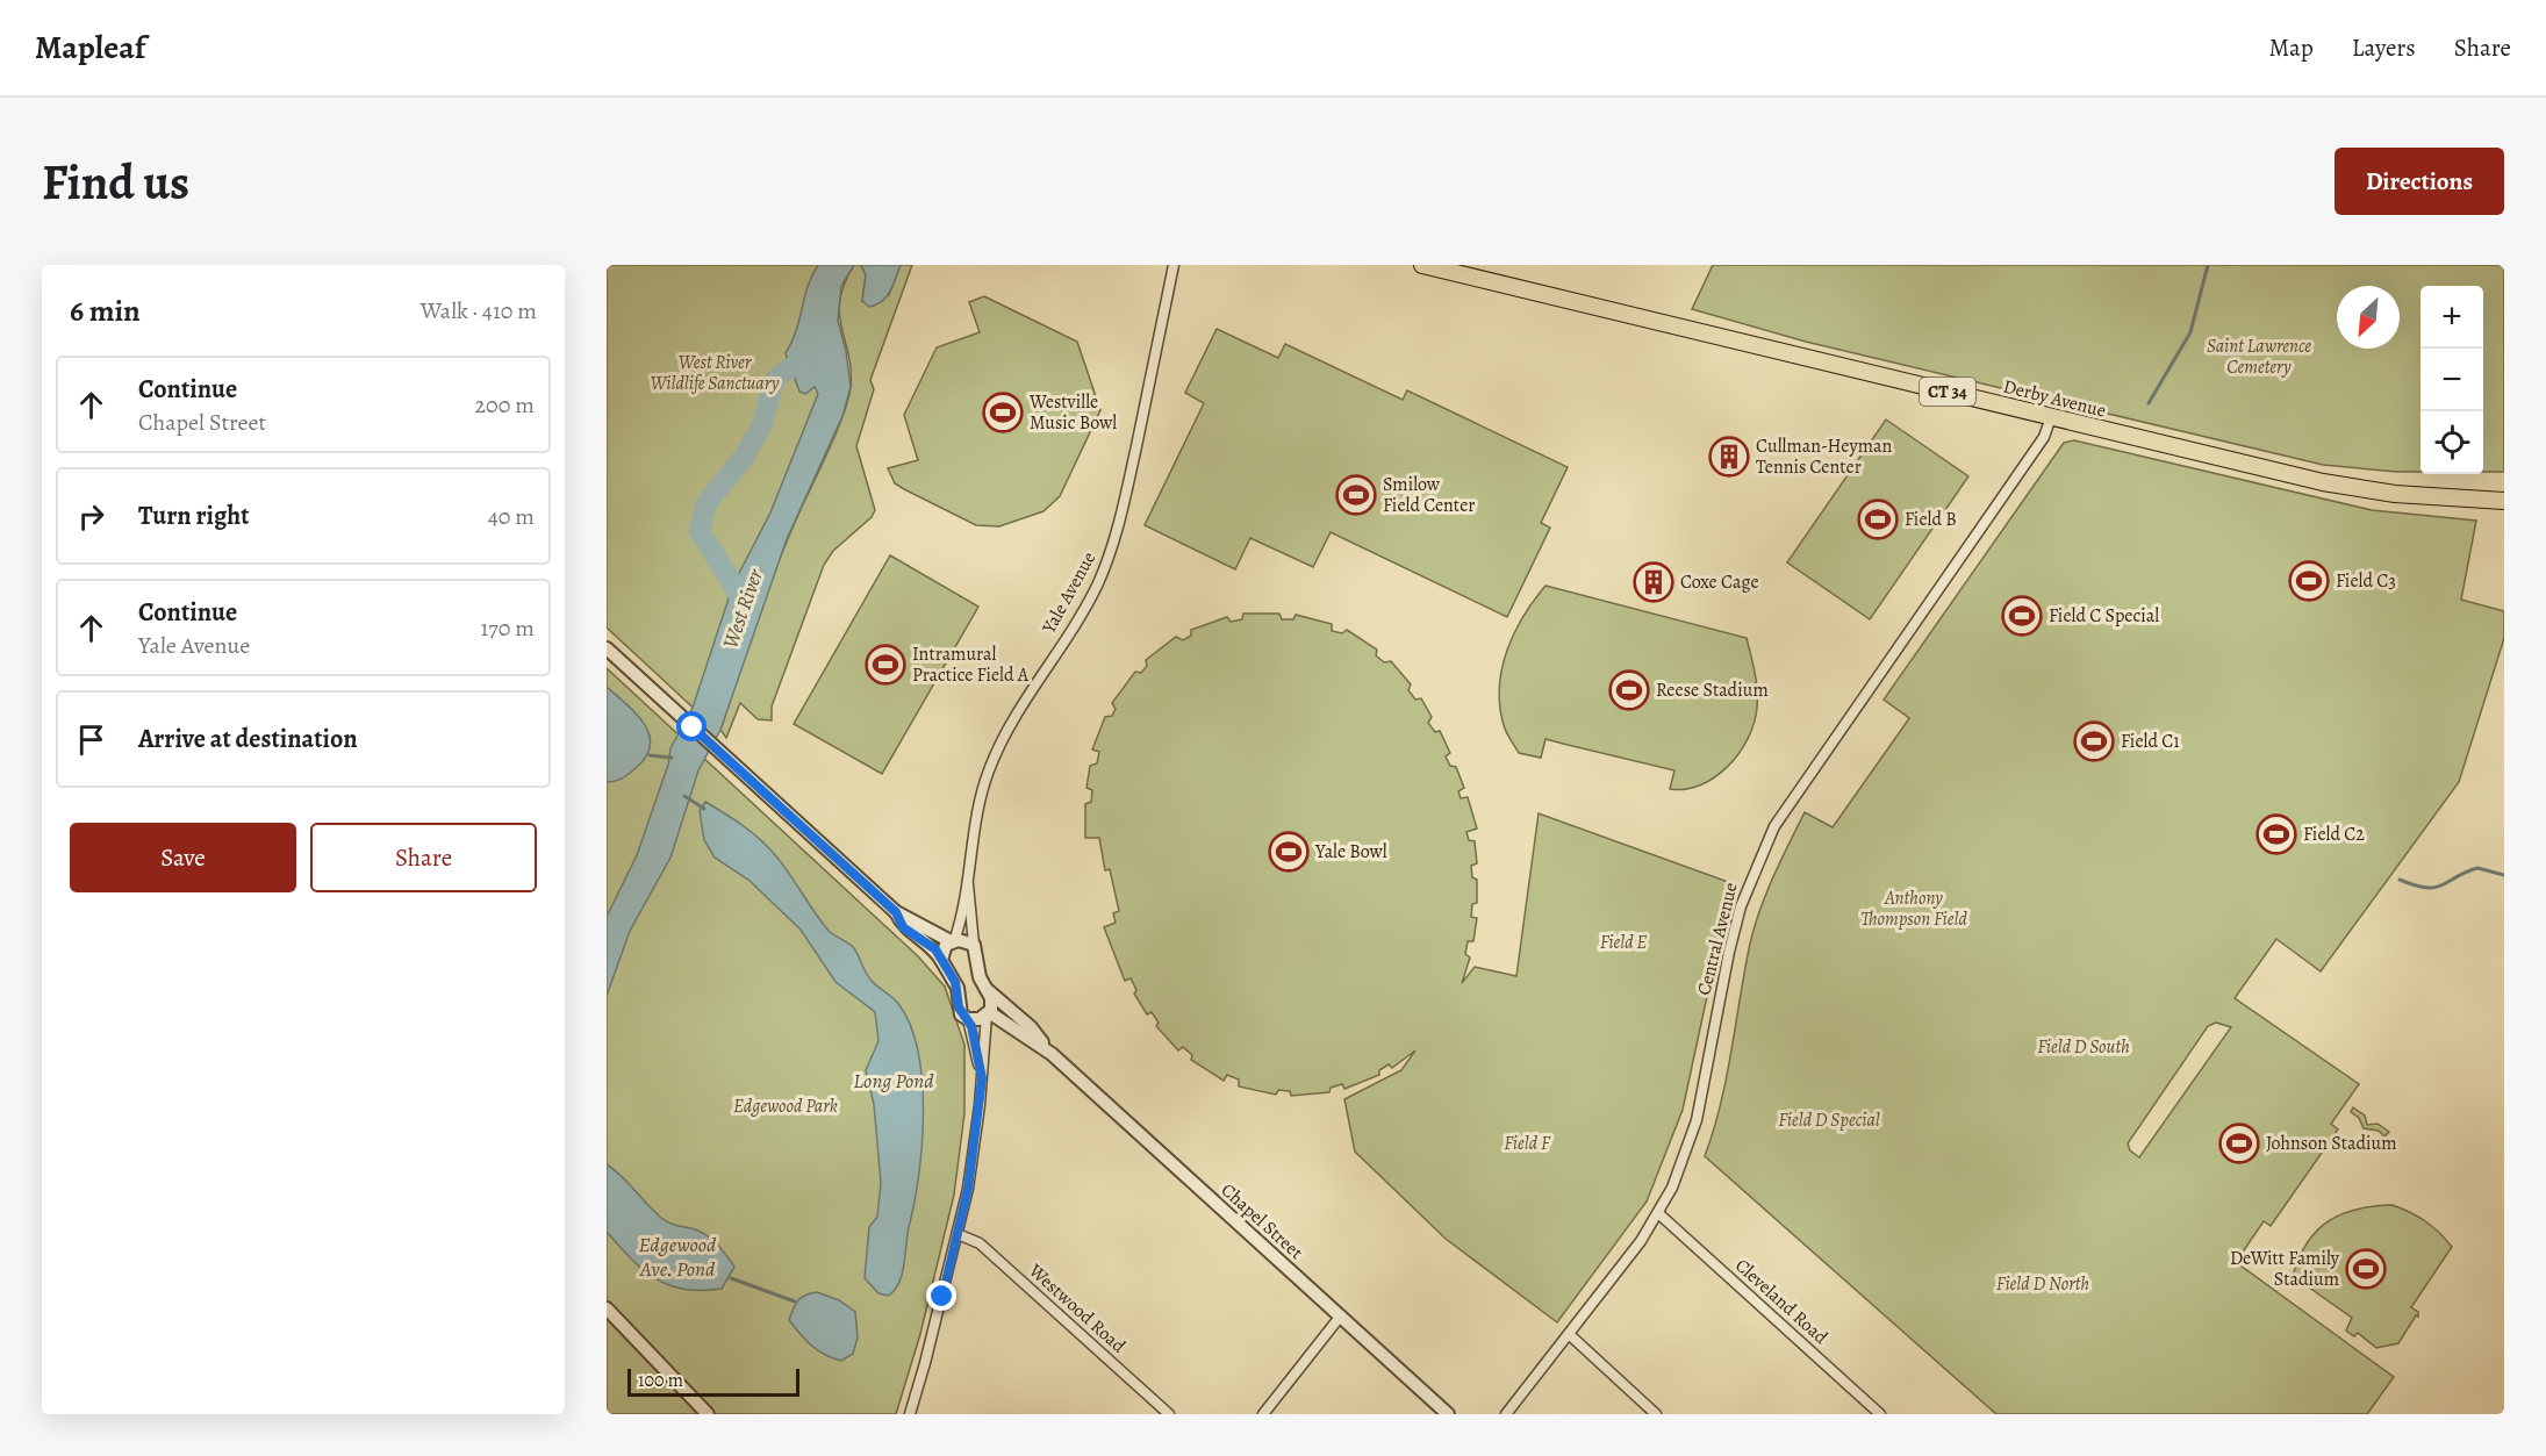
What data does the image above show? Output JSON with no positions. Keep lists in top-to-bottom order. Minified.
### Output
{"streets":{"highway":["CT 34","Derby Avenue"],"street":["Yale Avenue","Central Avenue","Chapel Street","Cleveland Road","Westwood Road"]},"crossings":[["Derby Avenue","Central Avenue"],["Central Avenue","Cleveland Road"]],"water":["West River","Long Pond","Edgewood Ave. Pond"],"parks":["Saint Lawrence Cemetery","West River Wildlife Sanctuary","Anthony Thompson Field","Field E","Field D South","Edgewood Park","Field D Special","Field F","Field D North"],"places":{"sports":["Westville Music Bowl","Smilow Field Center","Field B","Field C3","Field C Special","Intramural Practice Field A","Reese Stadium","Field C1","Field C2","Yale Bowl","Johnson Stadium","DeWitt Family Stadium"],"building":["Cullman-Heyman Tennis Center","Coxe Cage"]},"scale_bar":"100 m","north":"bottom left","page":{"header":"Mapleaf","nav":["Map","Layers","Share"],"buttons":["Directions",["Save","Share"]],"title":"Find us","heading":["6 min","Walk · 410 m"],"map_buttons":["+","−"],"list":[["Continue","Chapel Street","200 m"],["Turn right","40 m"],["Continue","Yale Avenue","170 m"],"Arrive at destination"],"scale":"100 m"}}
